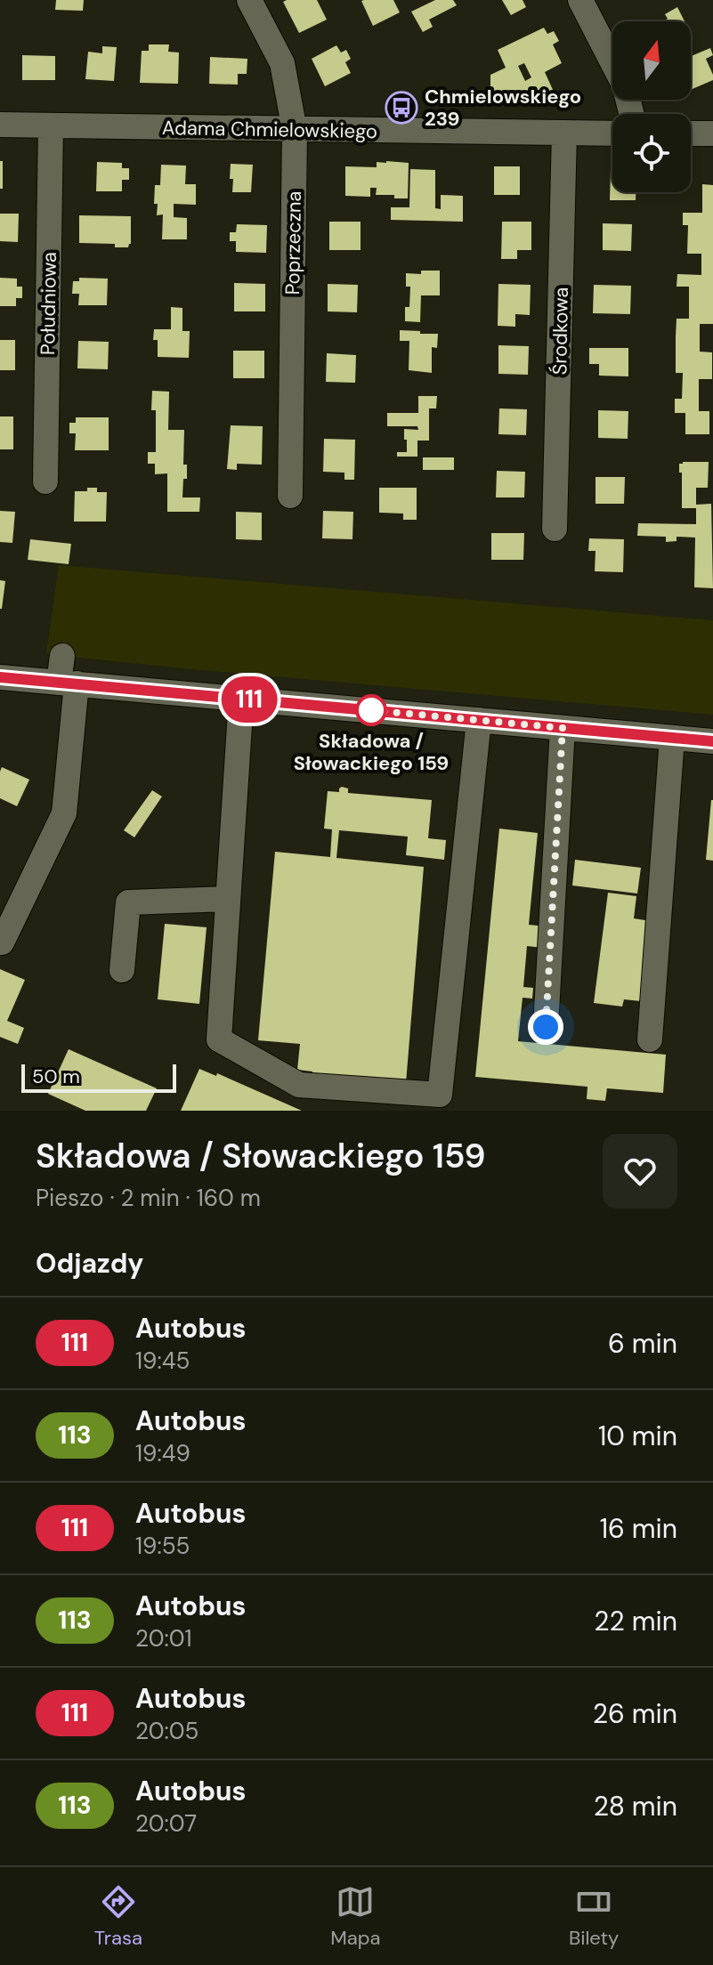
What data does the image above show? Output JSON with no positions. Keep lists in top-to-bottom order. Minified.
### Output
{"streets":{"street":["Adama Chmielowskiego","Poprzeczna","Południowa","Środkowa"]},"crossings":[["Adama Chmielowskiego","Poprzeczna"],["Adama Chmielowskiego","Południowa"],["Adama Chmielowskiego","Środkowa"]],"places":{"bus stop":["Chmielowskiego 239"],"other":["Składowa / Słowackiego 159"]},"lines":["bus line 111"],"scale_bar":"50 m","north":"top","page":{"on_map":"111","scale":"50 m","heading":[["Składowa / Słowackiego 159","Pieszo · 2 min · 160 m"],"Odjazdy"],"list":[{"mark":"111","name":"Autobus","note":"19:45","value":"6 min"},{"mark":"113","name":"Autobus","note":"19:49","value":"10 min"},{"mark":"111","name":"Autobus","note":"19:55","value":"16 min"},{"mark":"113","name":"Autobus","note":"20:01","value":"22 min"},{"mark":"111","name":"Autobus","note":"20:05","value":"26 min"},{"mark":"113","name":"Autobus","note":"20:07","value":"28 min"}],"tabs":["Trasa","Mapa","Bilety"]}}
